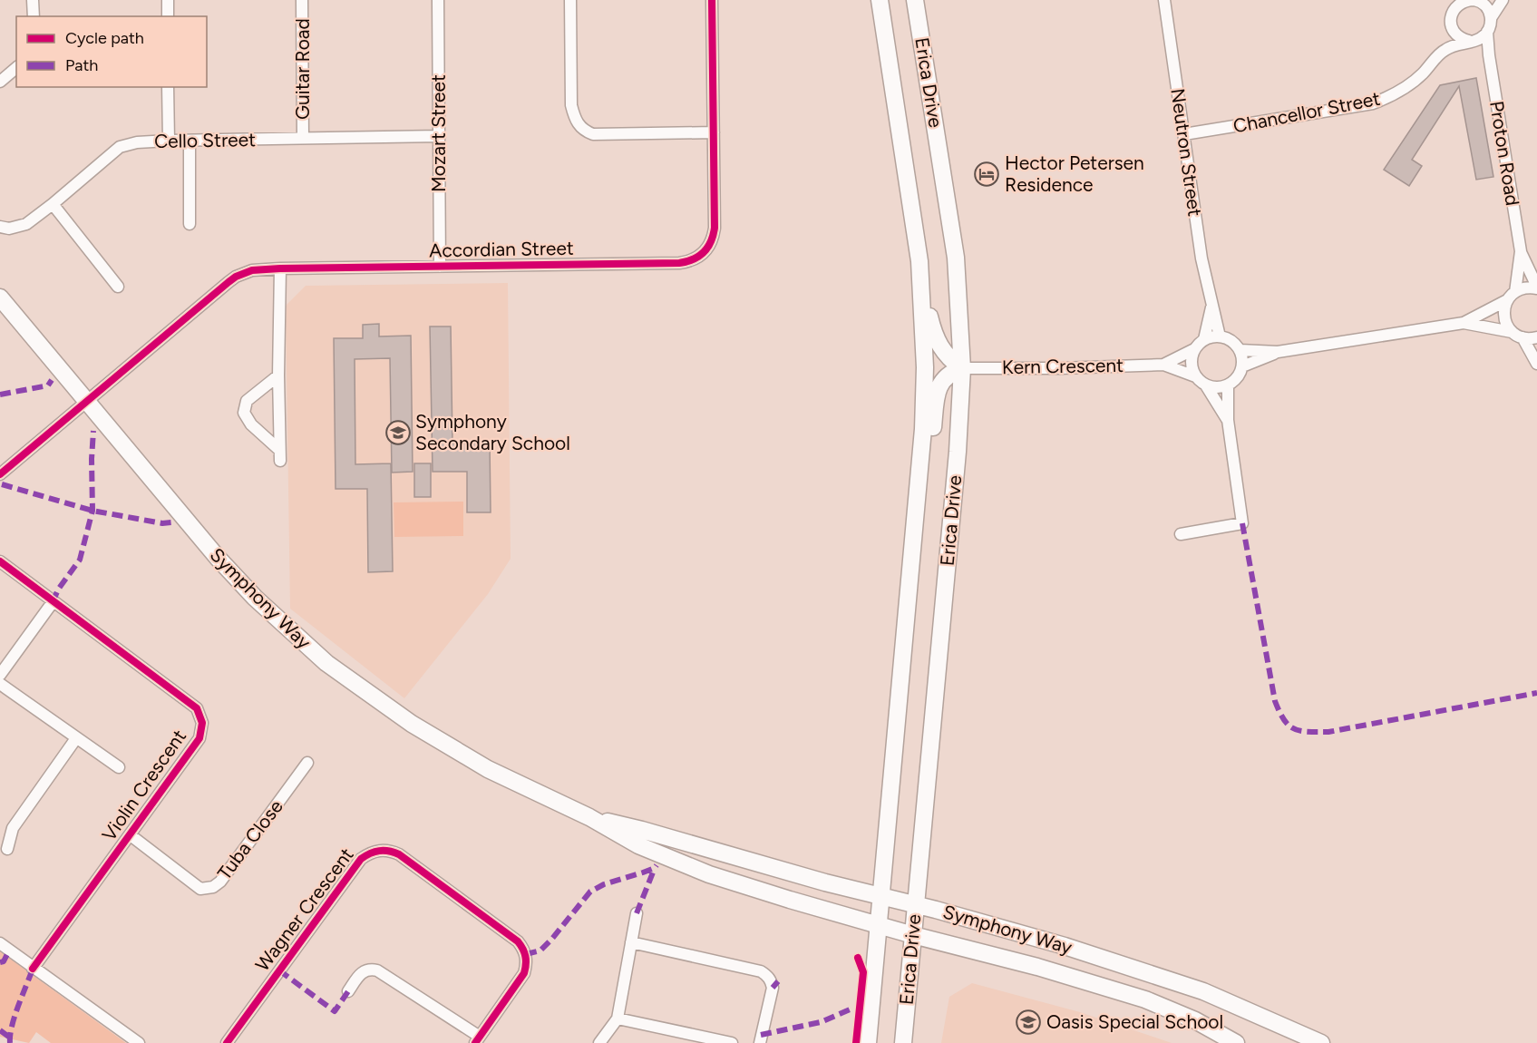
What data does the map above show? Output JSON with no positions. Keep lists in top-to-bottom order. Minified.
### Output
{"streets":{"main road":["Erica Drive","Symphony Way"],"street":["Guitar Road","Chancellor Street","Mozart Street","Cello Street","Neutron Street","Proton Road","Accordian Street","Kern Crescent","Violin Crescent","Tuba Close","Wagner Crescent"]},"crossings":[["Guitar Road","Cello Street"],["Erica Drive","Kern Crescent"],["Erica Drive","Symphony Way"],["Chancellor Street","Neutron Street"],["Chancellor Street","Proton Road"],["Mozart Street","Cello Street"],["Mozart Street","Accordian Street"],["Neutron Street","Kern Crescent"],["Accordian Street","Symphony Way"],["Violin Crescent","Tuba Close"]],"places":{"hotel":["Hector Petersen Residence"],"school or university":["Symphony Secondary School","Oasis Special School"]},"legend":["Cycle path","Path"]}
